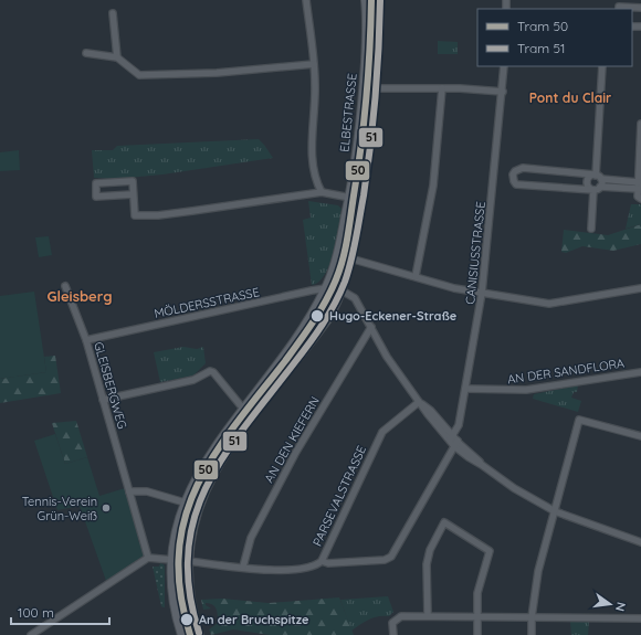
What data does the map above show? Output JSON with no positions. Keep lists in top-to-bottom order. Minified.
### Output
{"streets":{"main road":["ELBESTRASSE"],"street":["CANISIUSSTRASSE","MÖLDERSSTRASSE","AN DER SANDFLORA","GLEISBERGWEG","AN DEN KIEFERN","PARSEVALSTRASSE"]},"crossings":[["ELBESTRASSE","MÖLDERSSTRASSE"],["CANISIUSSTRASSE","AN DER SANDFLORA"],["MÖLDERSSTRASSE","GLEISBERGWEG"],["AN DEN KIEFERN","PARSEVALSTRASSE"]],"districts":["Pont du Clair","Gleisberg"],"places":["Hugo-Eckener-Straße","Tennis-Verein Grün-Weiß","An der Bruchspitze"],"lines":["tram line 50","tram line 51"],"legend":["Tram 50","Tram 51"],"scale_bar":"100 m","north":"right"}
